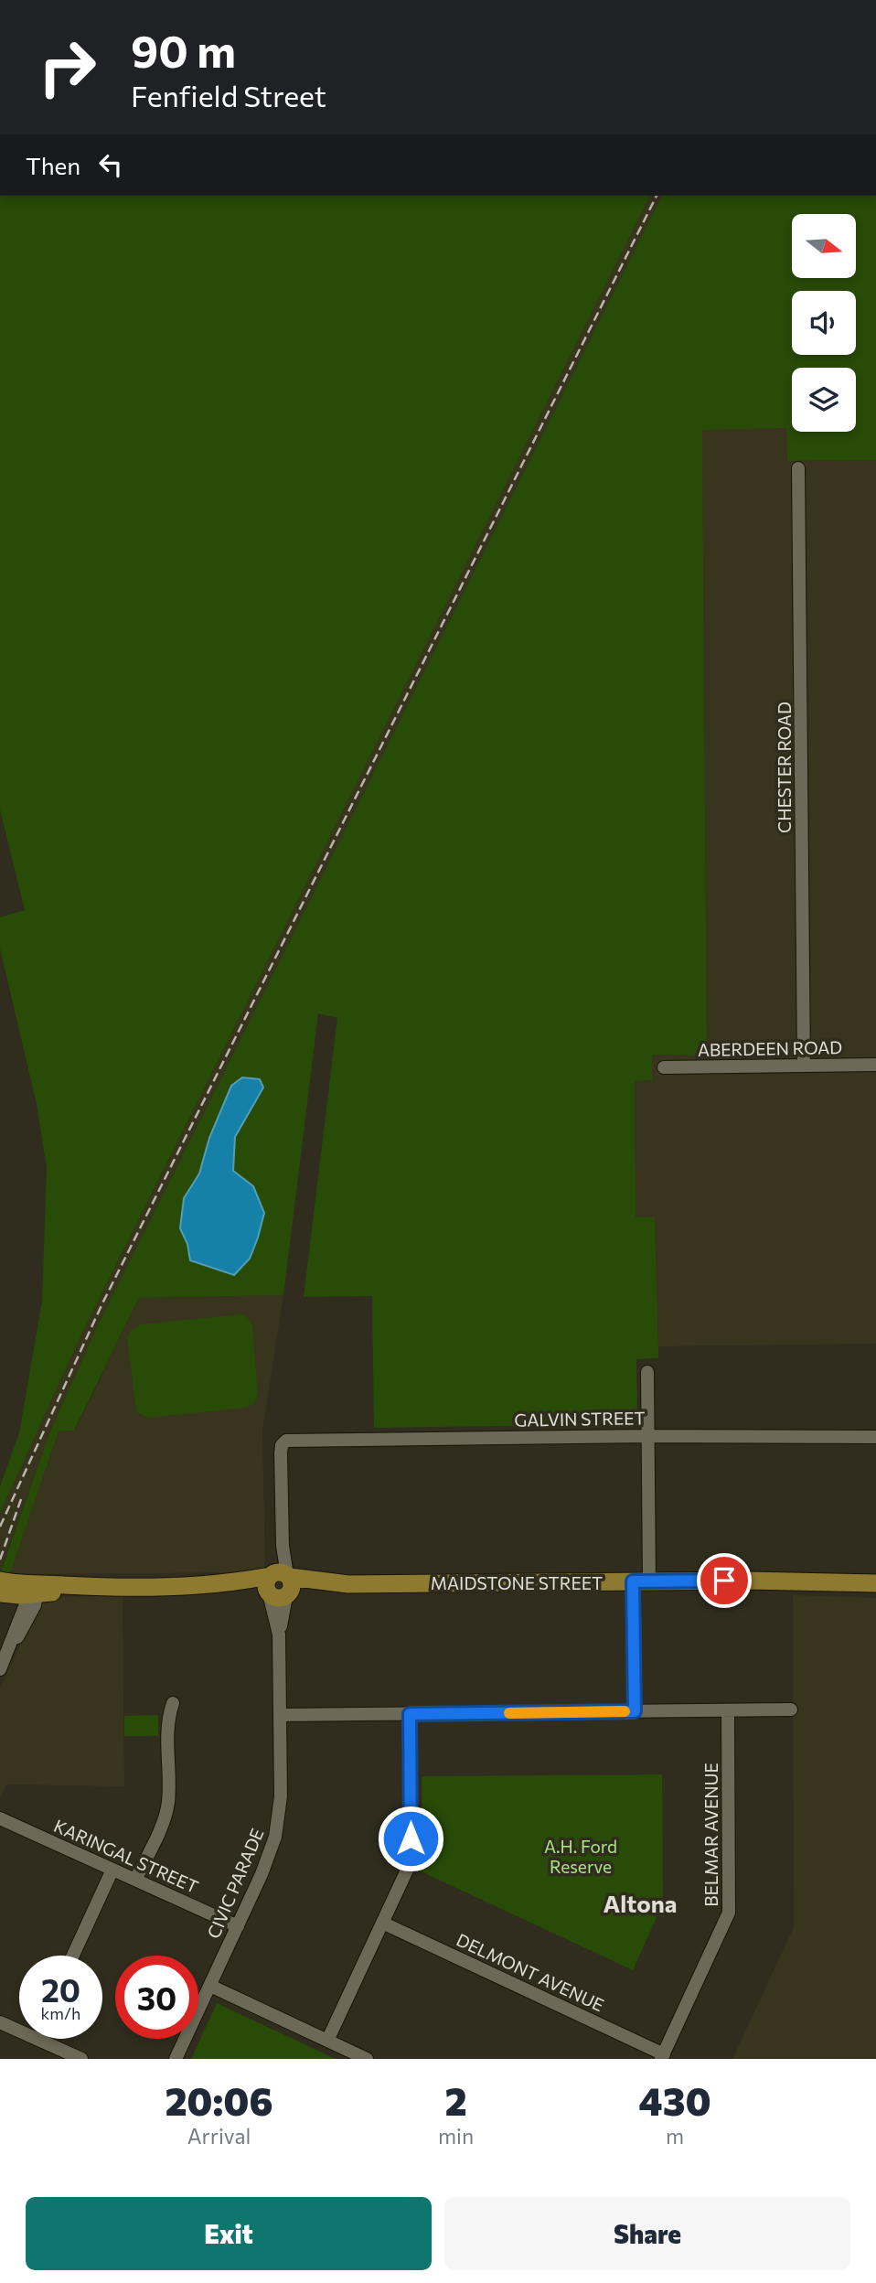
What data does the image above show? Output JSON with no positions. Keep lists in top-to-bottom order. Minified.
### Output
{"streets":{"main road":["MAIDSTONE STREET"],"street":["CHESTER ROAD","ABERDEEN ROAD","GALVIN STREET","BELMAR AVENUE","KARINGAL STREET","CIVIC PARADE","DELMONT AVENUE"]},"crossings":[["CHESTER ROAD","ABERDEEN ROAD"],["GALVIN STREET","MAIDSTONE STREET"],["GALVIN STREET","CIVIC PARADE"],["MAIDSTONE STREET","CIVIC PARADE"],["BELMAR AVENUE","DELMONT AVENUE"],["KARINGAL STREET","CIVIC PARADE"]],"districts":["Altona"],"parks":["A.H. Ford Reserve"],"north":"right","page":{"turn":["90 m","Fenfield Street"],"then":"Then","speed":"20 km/h","limit":"30","eta":["20:06","Arrival","2","min","430","m"],"buttons":["Exit","Share"]}}
